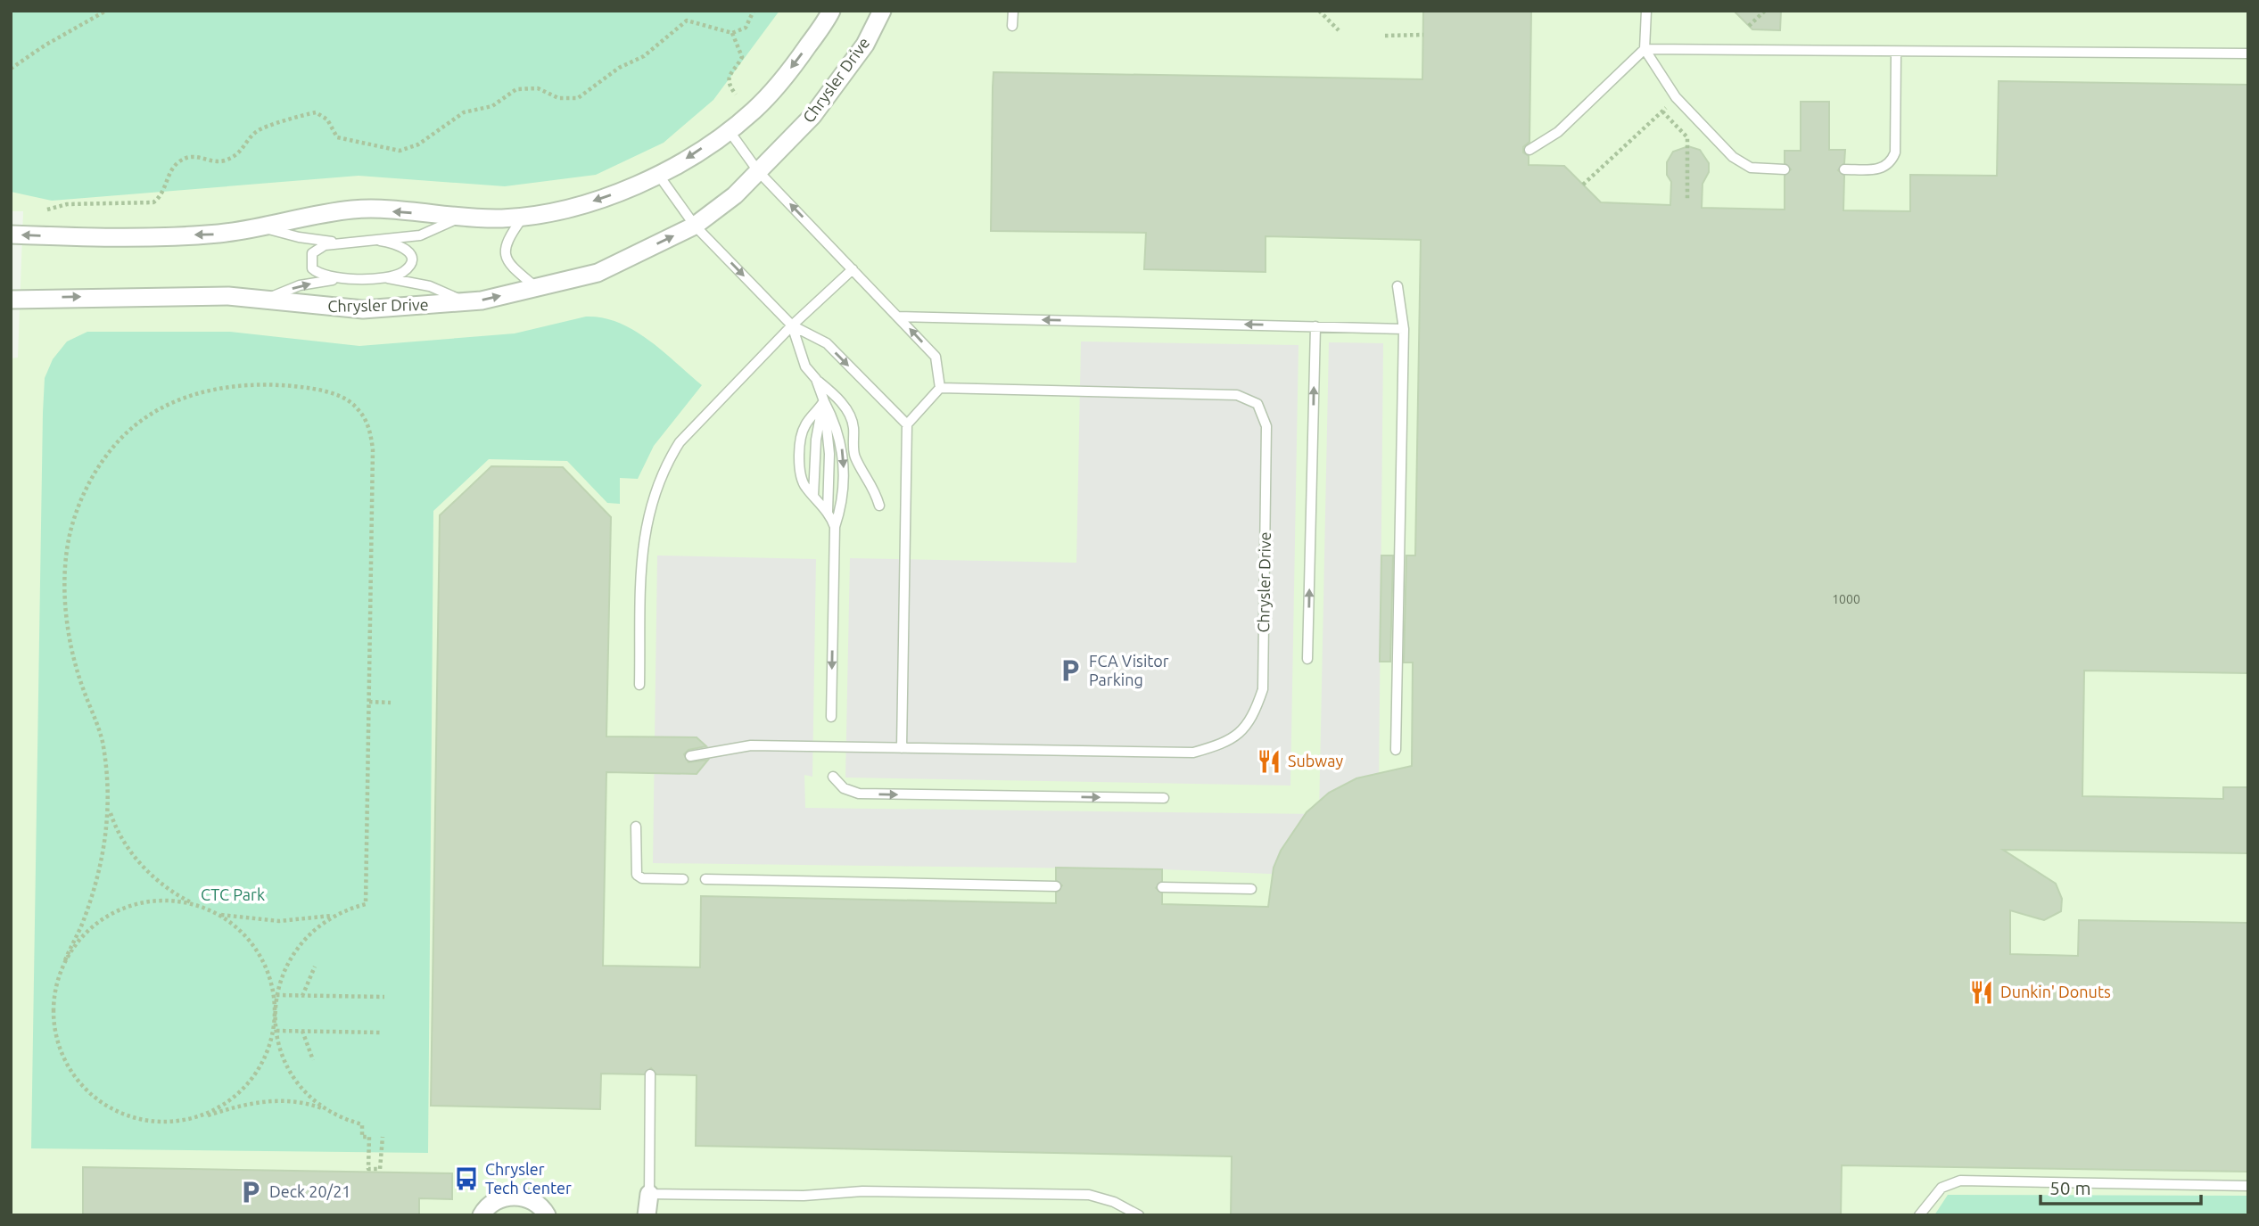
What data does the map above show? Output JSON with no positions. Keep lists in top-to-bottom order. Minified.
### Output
{"streets":{"street":["Chrysler Drive"]},"parks":["CTC Park"],"places":{"parking":["FCA Visitor Parking","Deck 20/21"],"restaurant":["Subway","Dunkin' Donuts"],"bus stop":["Chrysler Tech Center"]},"house_numbers":["1000"],"scale_bar":"50 m"}
